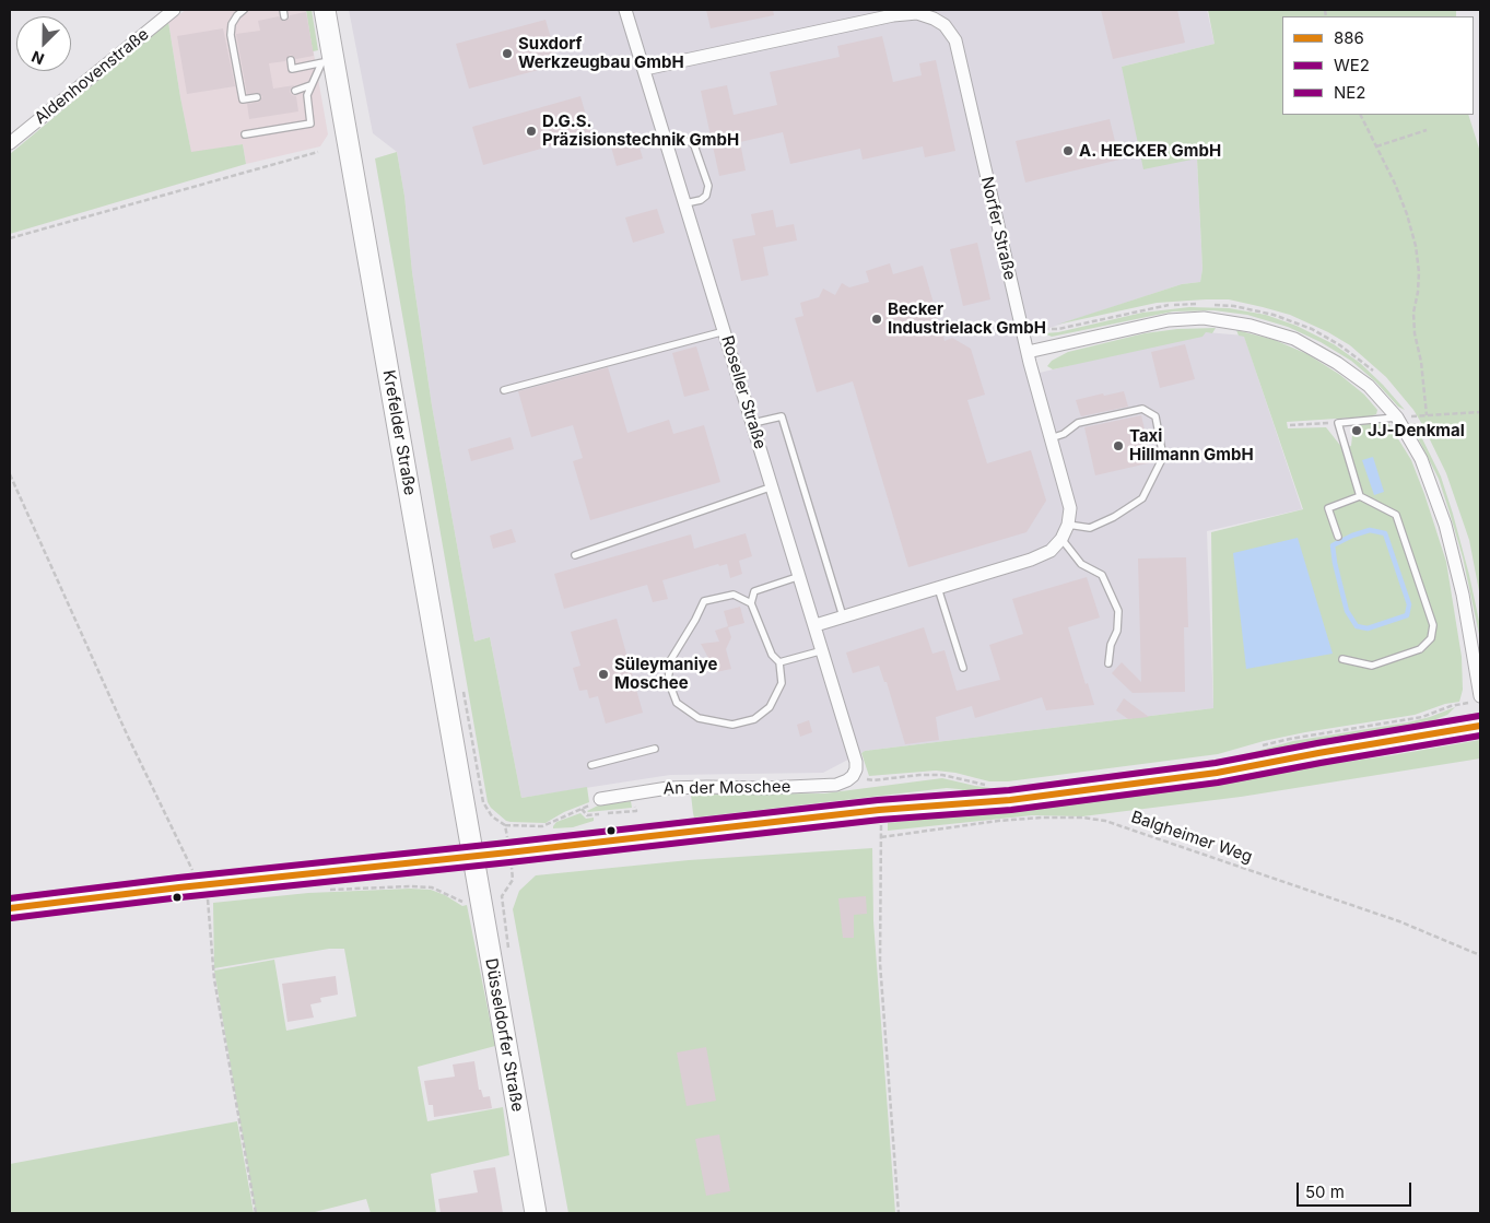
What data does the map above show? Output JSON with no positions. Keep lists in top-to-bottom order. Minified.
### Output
{"streets":{"main road":["Krefelder Straße","Düsseldorfer Straße"],"street":["Aldenhovenstraße","Norfer Straße","Roseller Straße","An der Moschee"],"path":["Balgheimer Weg"]},"crossings":[["Norfer Straße","Roseller Straße"],["Roseller Straße","An der Moschee"],["Krefelder Straße","Düsseldorfer Straße"]],"places":["Suxdorf Werkzeugbau GmbH","D.G.S. Präzisionstechnik GmbH","A. HECKER GmbH","Becker Industrielack GmbH","JJ-Denkmal","Taxi Hillmann GmbH","Süleymaniye Moschee"],"lines":["transit line NE2","transit line 886","transit line WE2"],"legend":["886","WE2","NE2"],"scale_bar":"50 m","north":"bottom left"}
